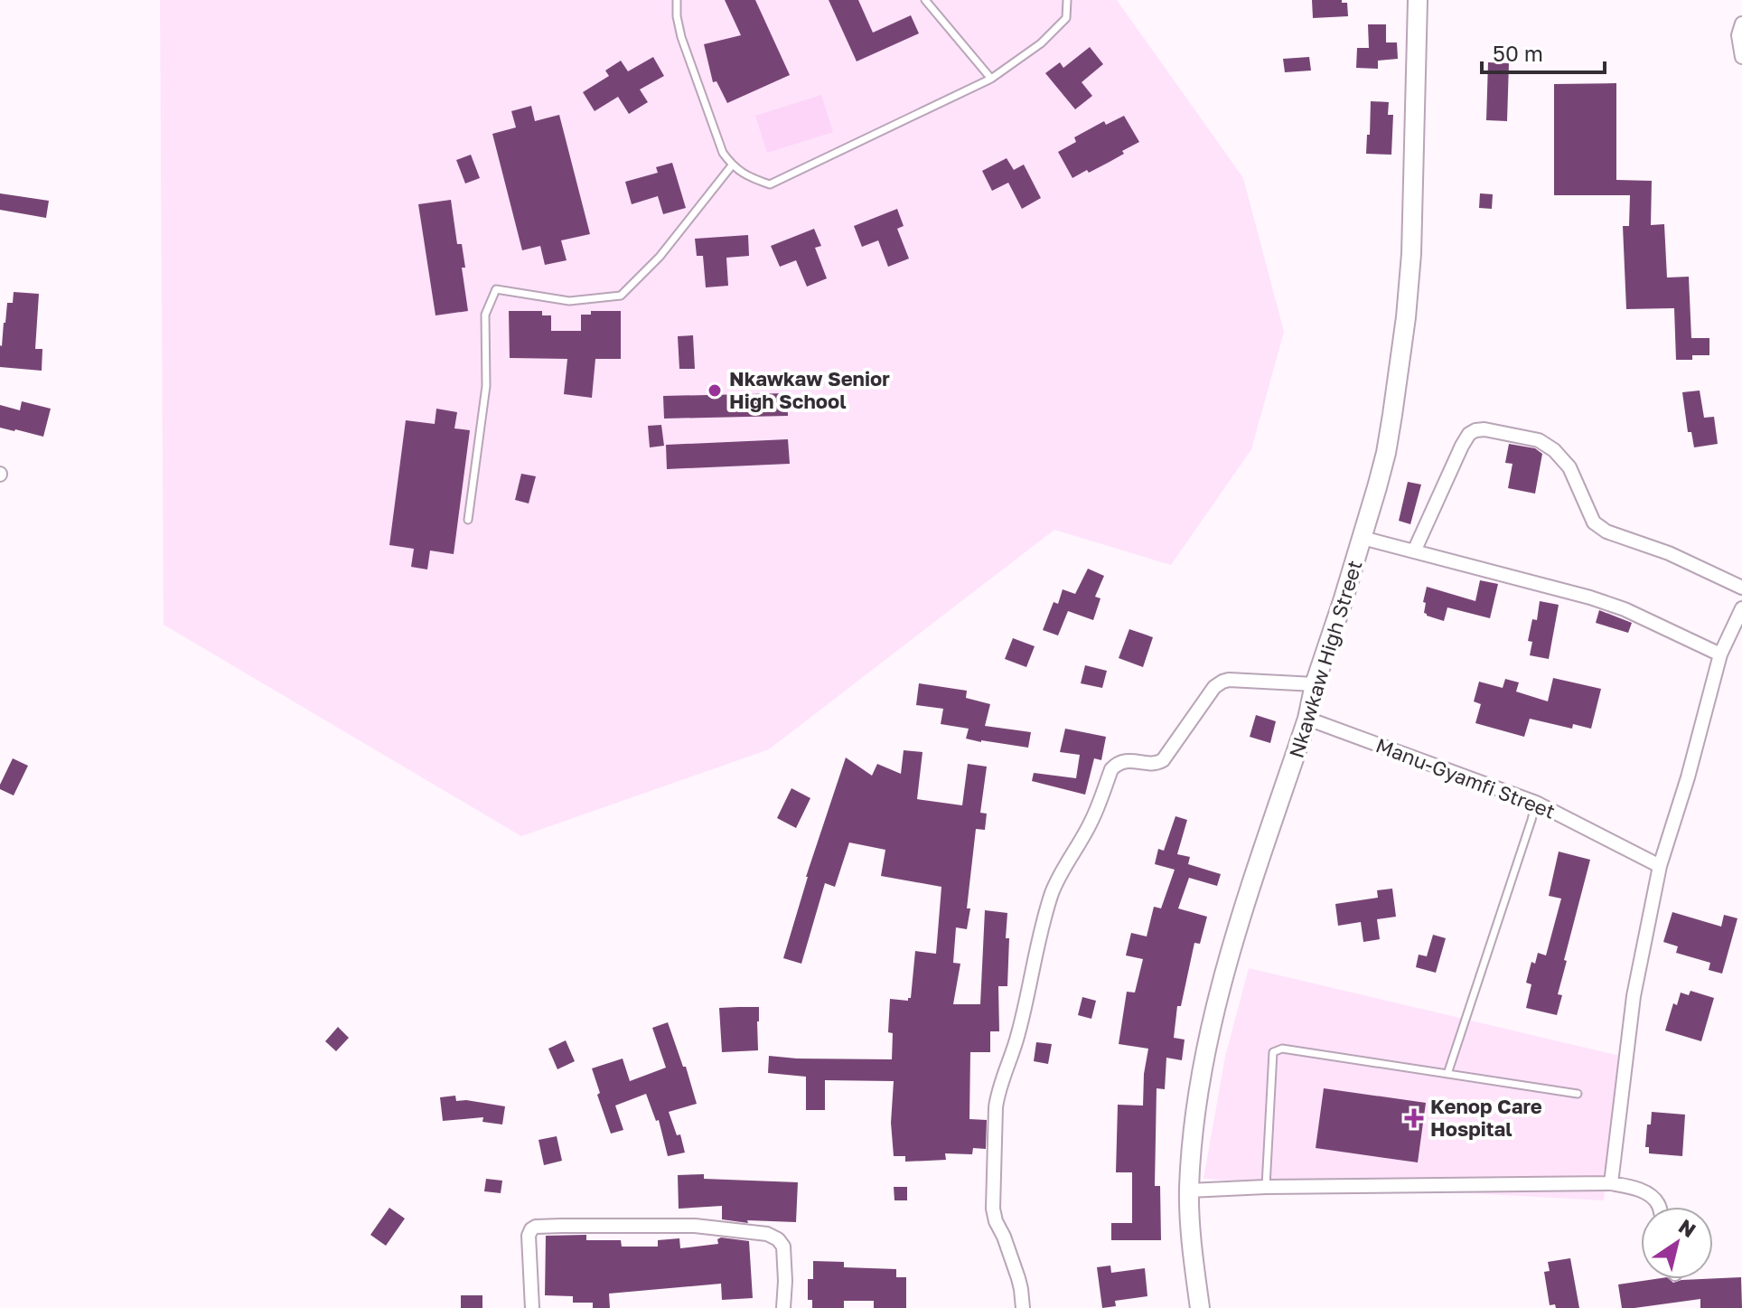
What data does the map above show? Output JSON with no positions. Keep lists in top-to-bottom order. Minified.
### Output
{"streets":{"main road":["Nkawkaw High Street"],"street":["Manu-Gyamfi Street"]},"crossings":[["Nkawkaw High Street","Manu-Gyamfi Street"]],"places":{"other":["Nkawkaw Senior High School"],"health":["Kenop Care Hospital"]},"scale_bar":"50 m","north":"top right"}
